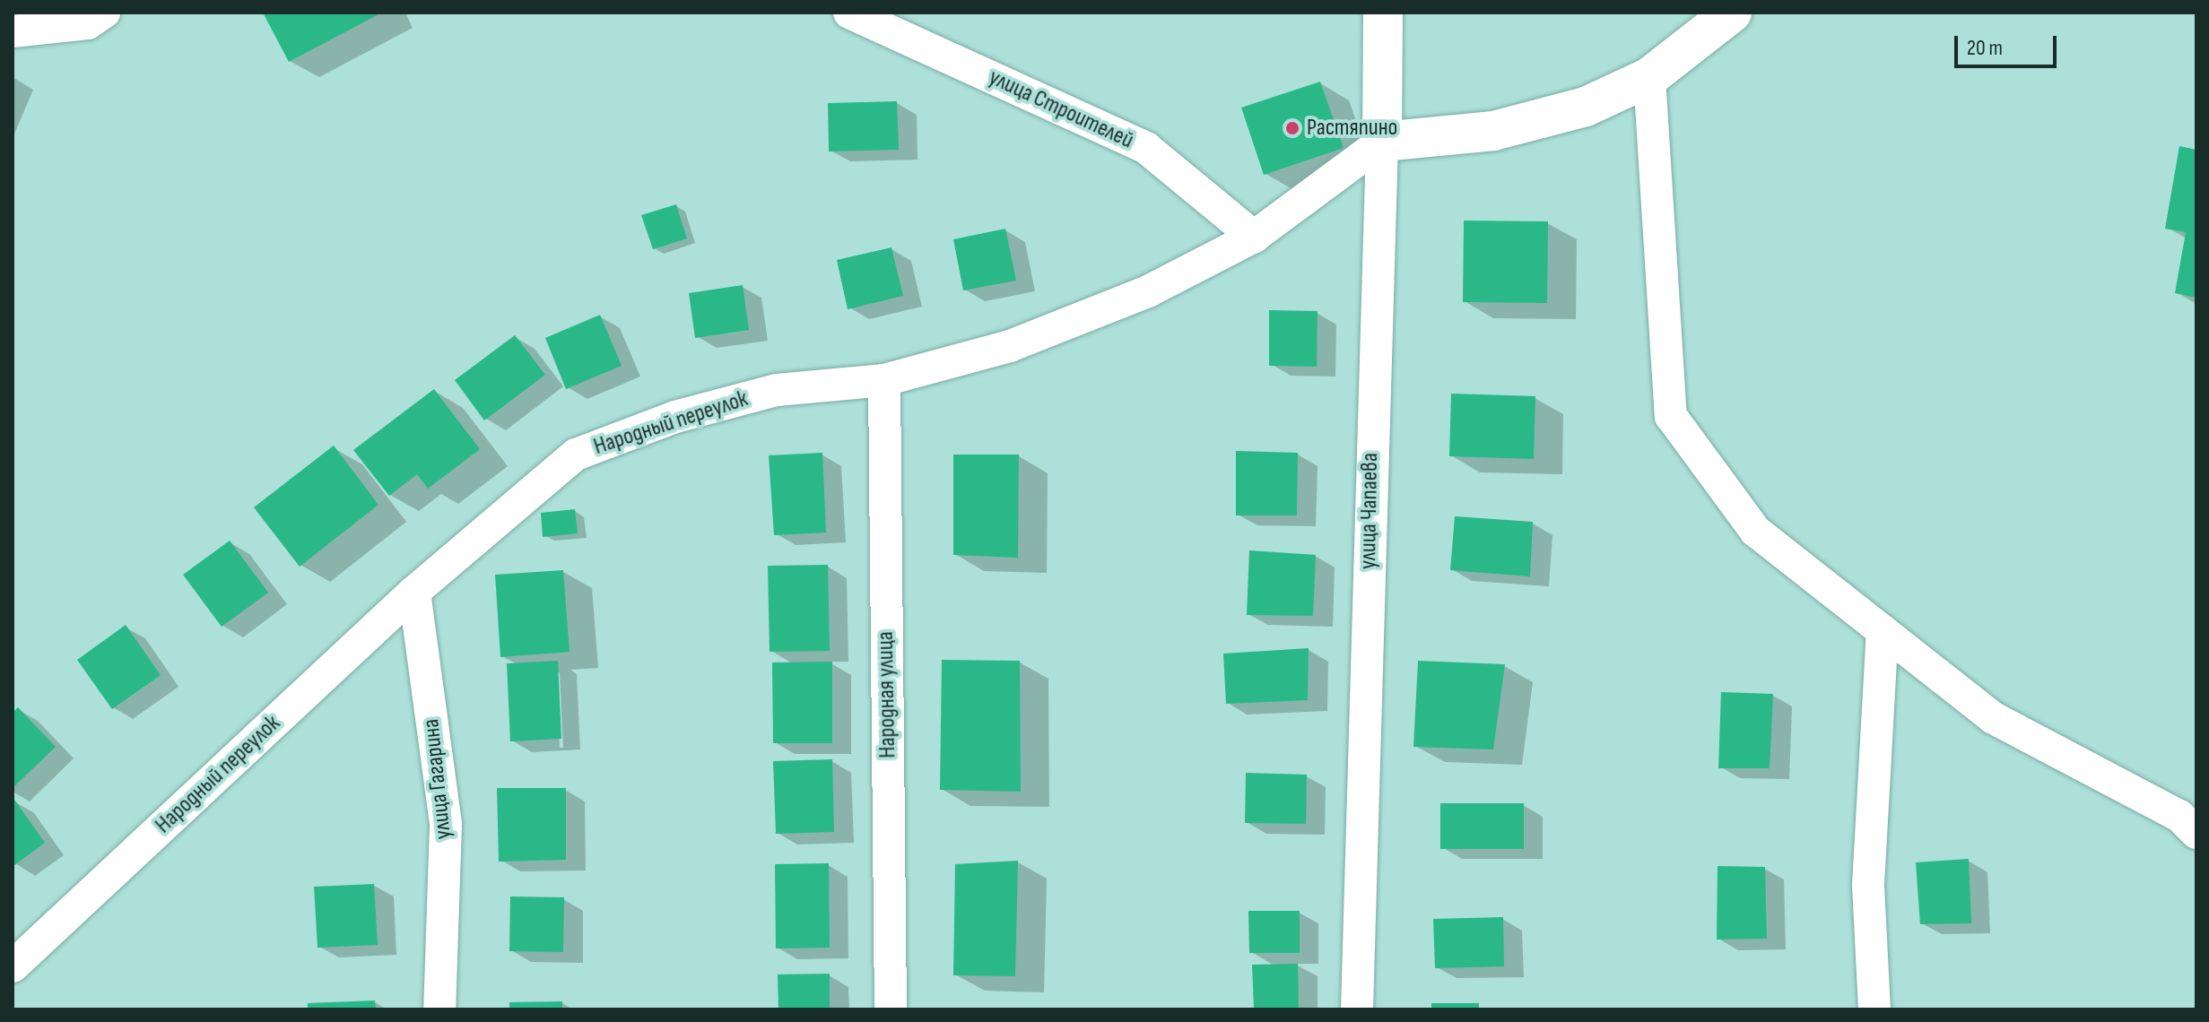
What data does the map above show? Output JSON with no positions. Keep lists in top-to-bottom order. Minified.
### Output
{"streets":{"street":["улица Строителей","Народный переулок","улица Чапаева","Народная улица","улица Гагарина"]},"crossings":[["улица Строителей","Народный переулок"],["Народный переулок","улица Чапаева"],["Народный переулок","Народная улица"],["Народный переулок","улица Гагарина"]],"places":["Растяпино"],"scale_bar":"20 m"}
